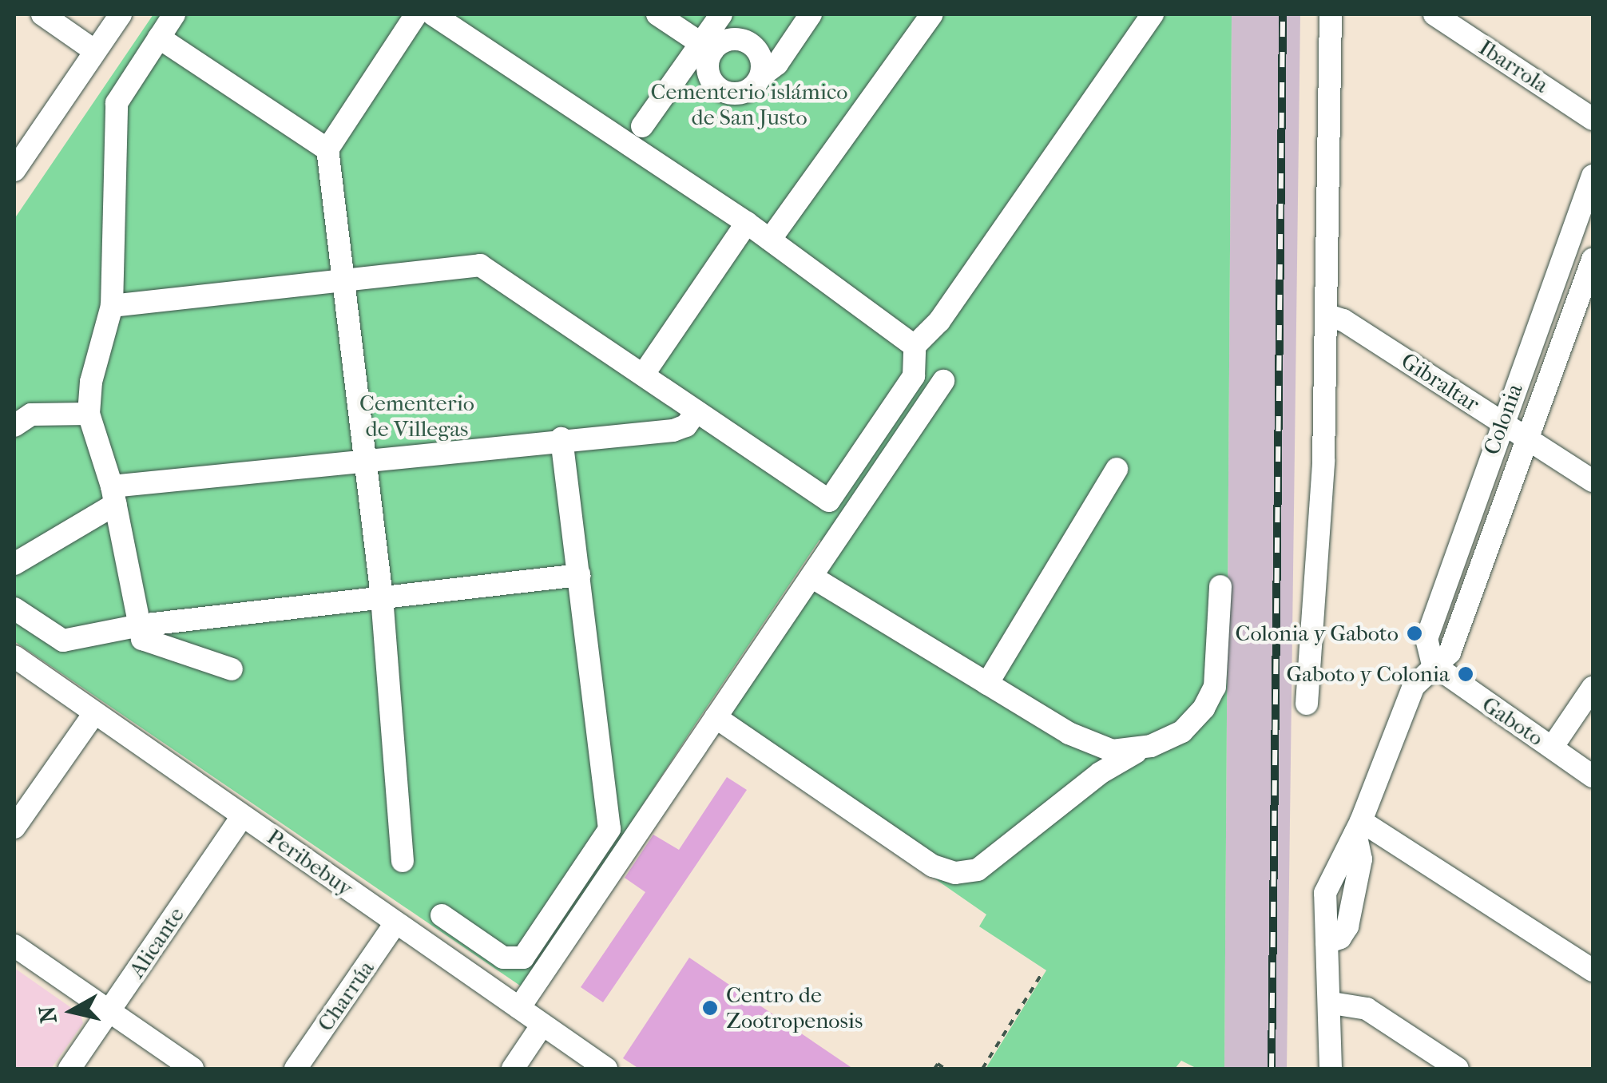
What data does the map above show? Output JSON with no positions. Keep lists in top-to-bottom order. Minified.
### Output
{"streets":{"street":["Ibarrola","Gibraltar","Colonia","Gaboto","Peribebuy","Alicante","Charrúa"]},"crossings":[["Gibraltar","Colonia"],["Colonia","Gaboto"],["Peribebuy","Alicante"],["Peribebuy","Charrúa"]],"parks":["Cementerio islámico de San Justo","Cementerio de Villegas"],"places":["Colonia y Gaboto","Gaboto y Colonia","Centro de Zootropenosis"],"north":"left"}
